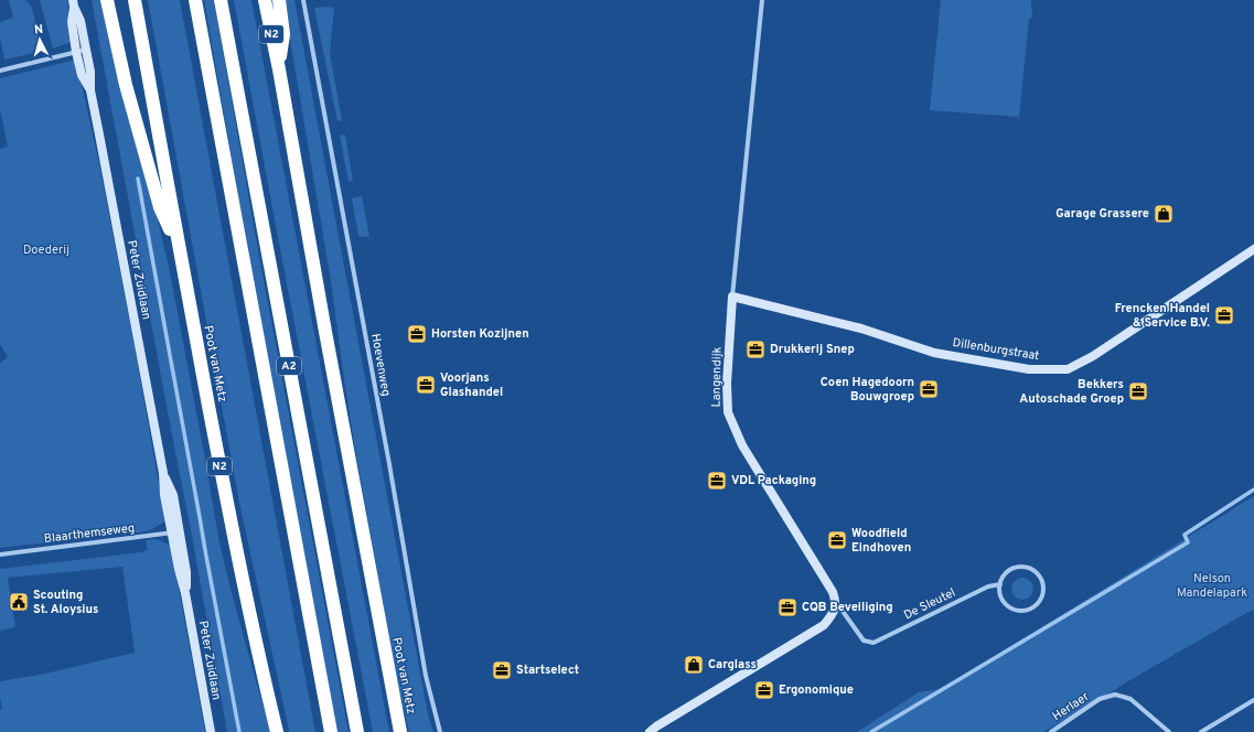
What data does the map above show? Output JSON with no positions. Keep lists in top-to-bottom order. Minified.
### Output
{"streets":{"highway":["N2","Poot van Metz","A2"],"street":["Peter Zuidlaan","Dillenburgstraat","Hoevenweg","Langendijk","Blaarthemseweg","De Sleutel","Herlaer"]},"crossings":[["N2","Poot van Metz"],["Peter Zuidlaan","Blaarthemseweg"],["Dillenburgstraat","Langendijk"],["Langendijk","De Sleutel"]],"parks":["Doederij","Nelson Mandelapark"],"places":{"shop":["Garage Grassere","Carglass"],"office":["Frencken Handel & Service B.V.","Horsten Kozijnen","Drukkerij Snep","Voorjans Glashandel","Coen Hagedoorn Bouwgroep","Bekkers Autoschade Groep","VDL Packaging","Woodfield Eindhoven","CQB Beveiliging","Startselect","Ergonomique"],"public building":["Scouting St. Aloysius"]},"north":"top"}
